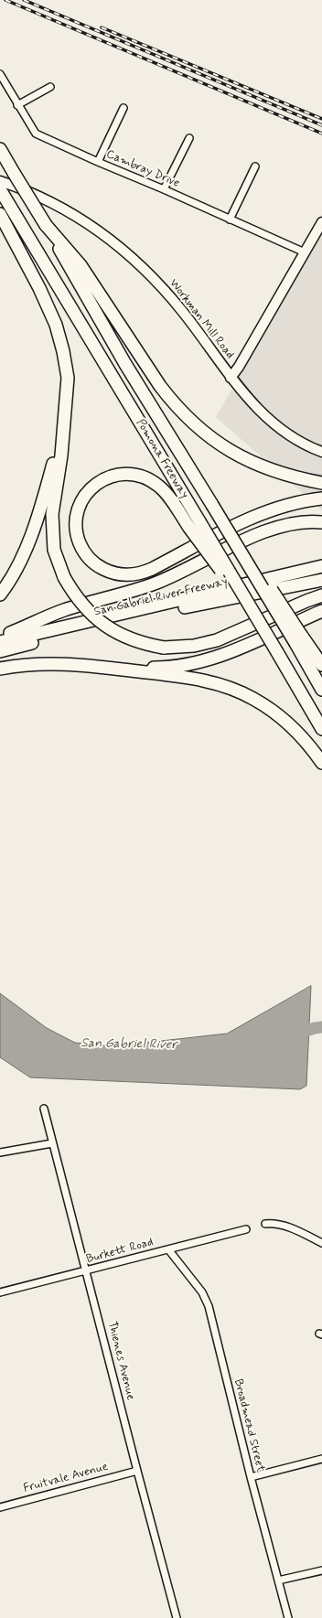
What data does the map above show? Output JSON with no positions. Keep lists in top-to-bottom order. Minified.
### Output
{"streets":{"highway":["Pomona Freeway","San Gabriel River Freeway"],"main road":["Workman Mill Road"],"street":["Cambray Drive","Burkett Road","Thienes Avenue","Broadmead Street","Fruitvale Avenue"]},"crossings":[["Cambray Drive","Workman Mill Road"],["Burkett Road","Thienes Avenue"],["Burkett Road","Broadmead Street"],["Thienes Avenue","Fruitvale Avenue"]],"water":["San Gabriel River"]}
